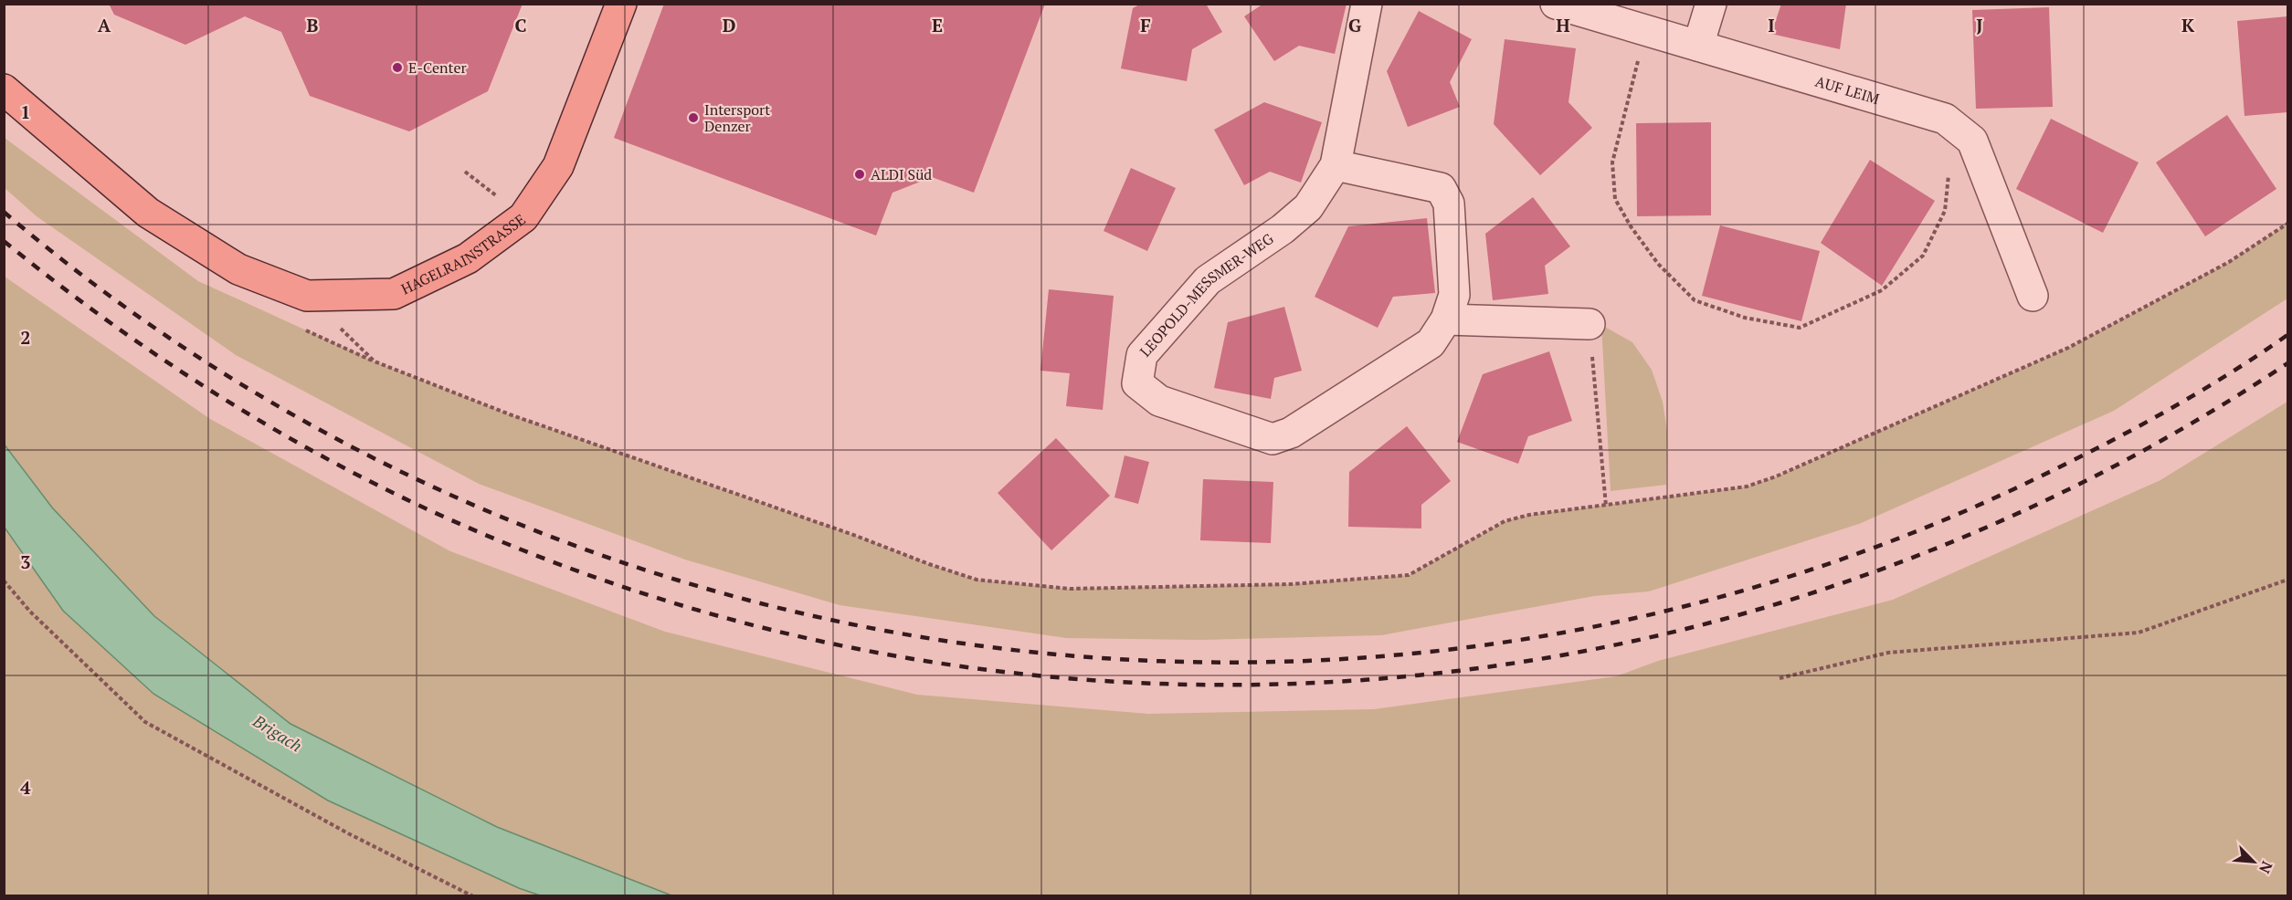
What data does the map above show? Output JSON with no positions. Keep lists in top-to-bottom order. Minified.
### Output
{"streets":{"main road":["HAGELRAINSTRASSE"],"street":["AUF LEIM","LEOPOLD-MESSMER-WEG"]},"water":["Brigach"],"places":["E-Center","Intersport Denzer","ALDI Süd"],"north":"bottom right","grid":{"columns":["A","B","C","D","E","F","G","H","I","J","K"],"rows":["1","2","3","4"]}}
